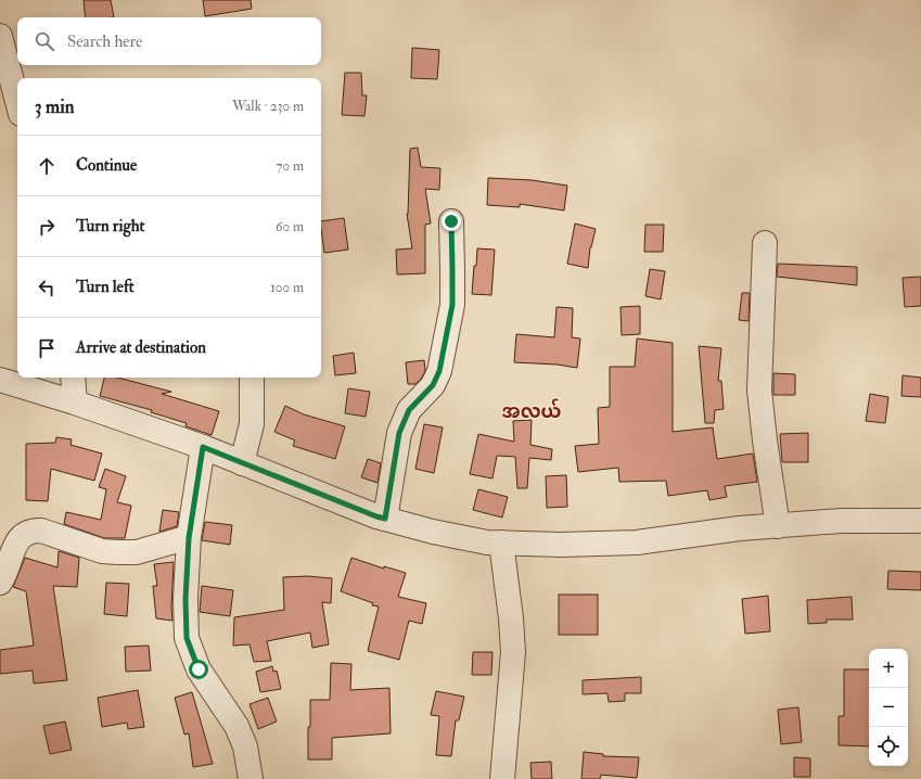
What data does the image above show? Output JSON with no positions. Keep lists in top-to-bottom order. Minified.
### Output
{"districts":["အလယ်"],"page":{"search":"Search here","heading":["3 min","Walk · 230 m"],"list":[["Continue","70 m"],["Turn right","60 m"],["Turn left","100 m"],"Arrive at destination"],"map_buttons":["+","−"]}}
